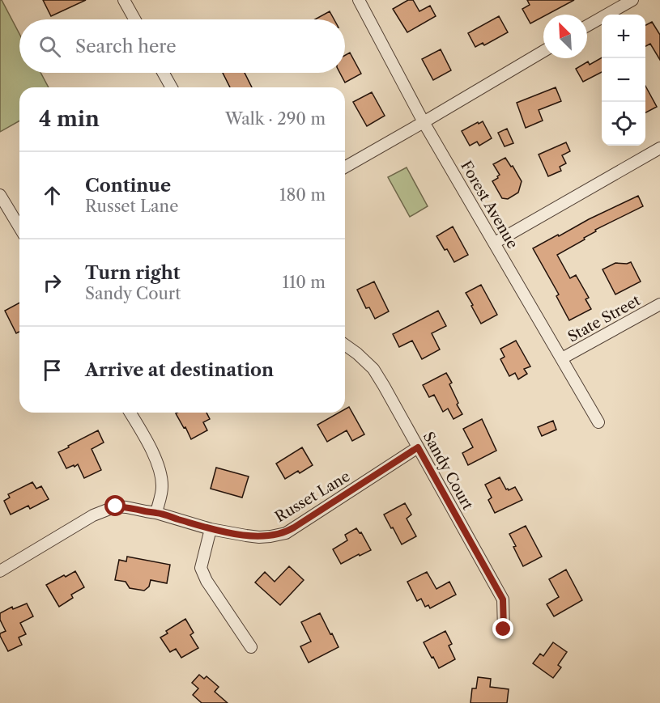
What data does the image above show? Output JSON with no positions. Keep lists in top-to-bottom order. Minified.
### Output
{"streets":{"street":["Forest Avenue","State Street","Sandy Court","Russet Lane"]},"crossings":[["Forest Avenue","State Street"],["Sandy Court","Russet Lane"]],"north":"top left","page":{"map_buttons":["+","−"],"search":"Search here","heading":["4 min","Walk · 290 m"],"list":[["Continue","Russet Lane","180 m"],["Turn right","Sandy Court","110 m"],"Arrive at destination"]}}
